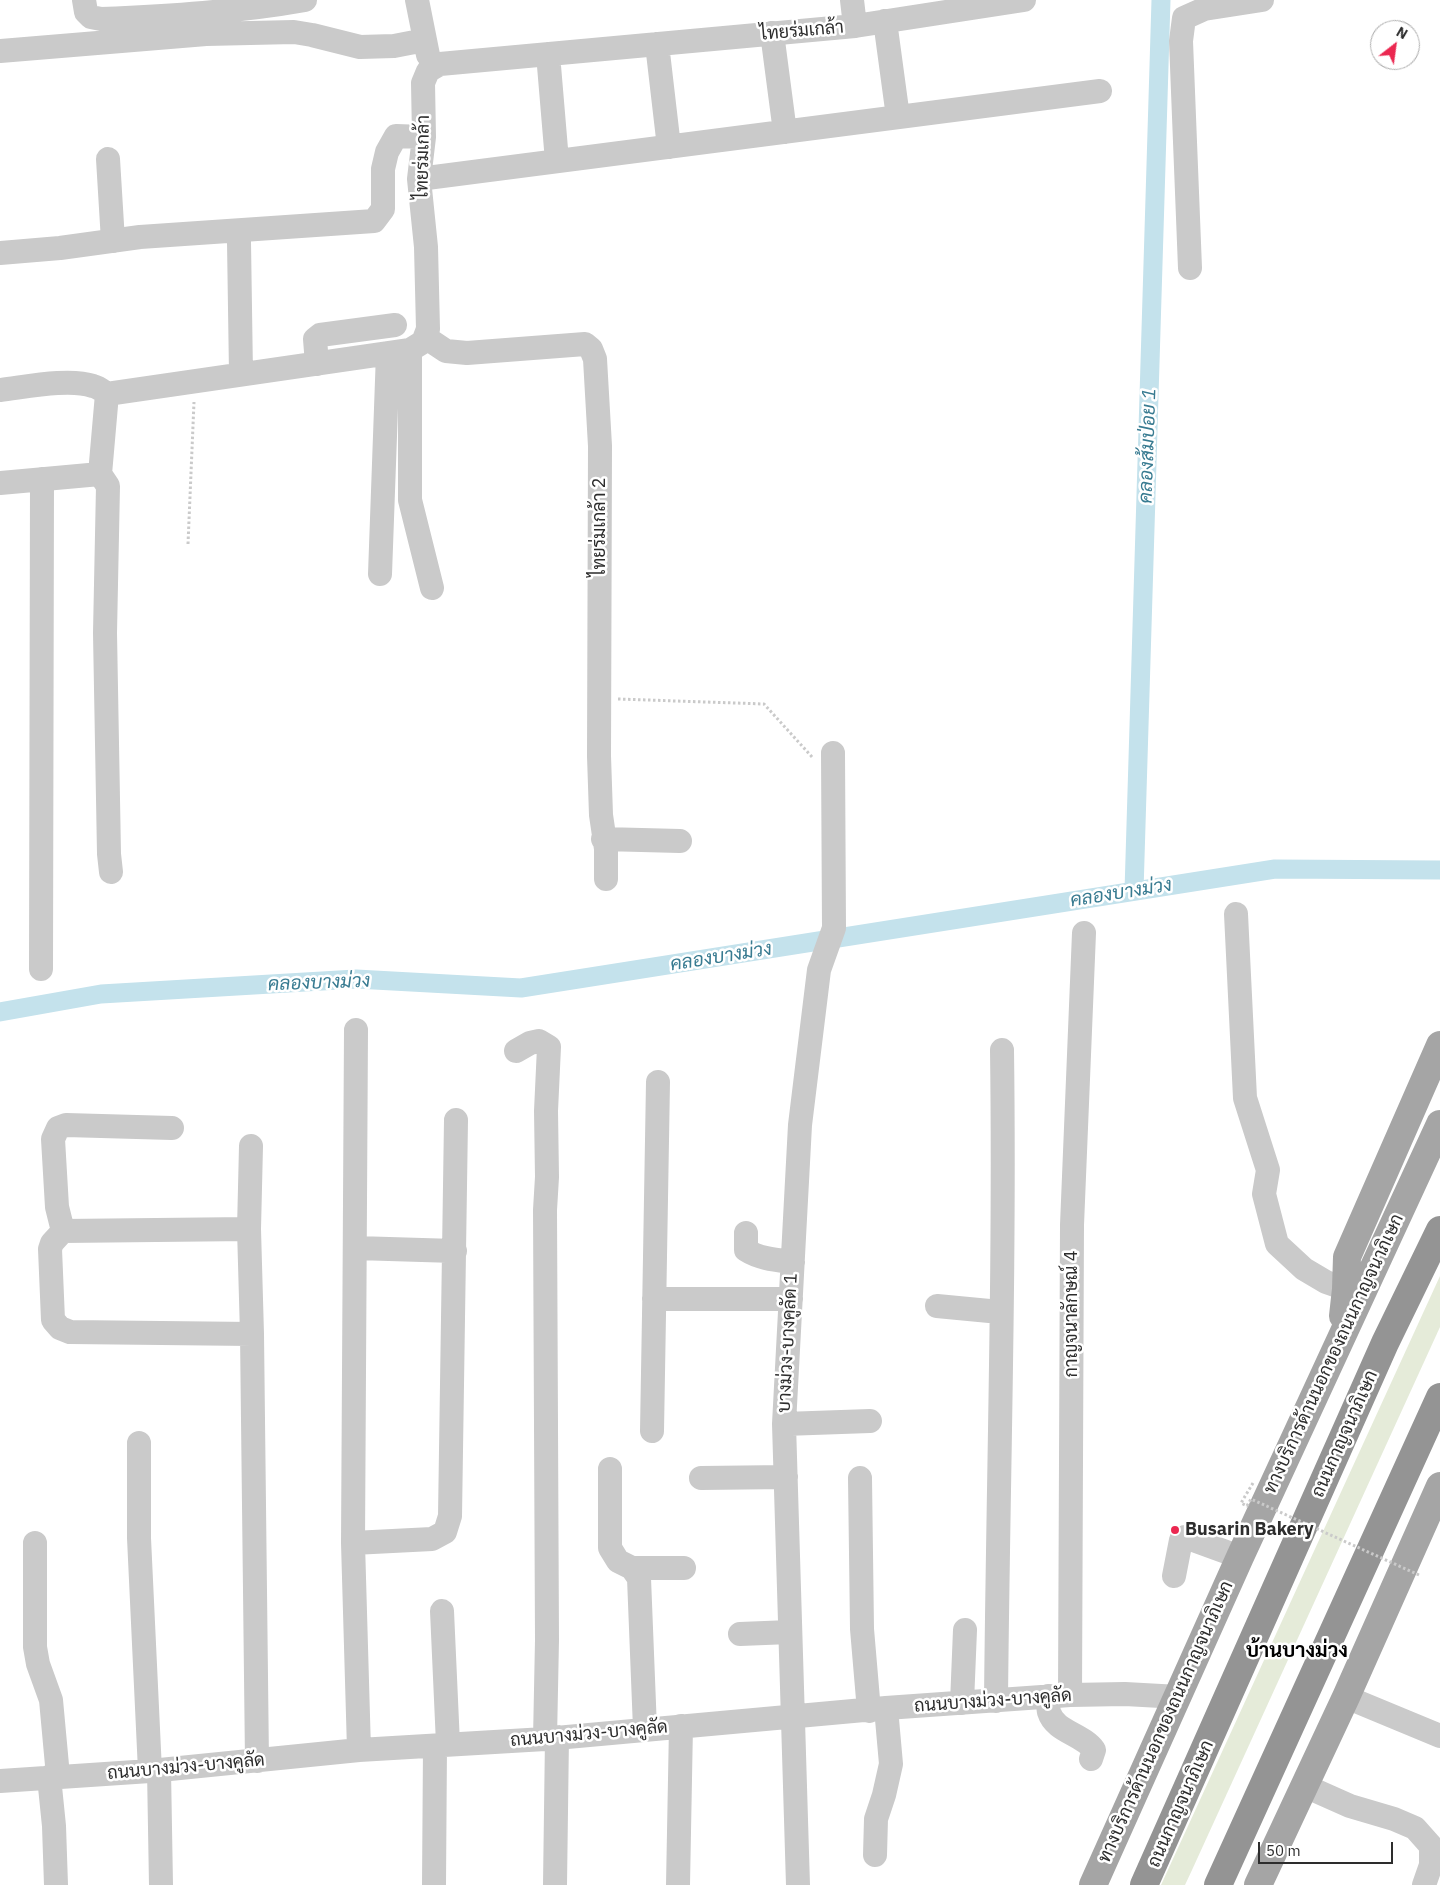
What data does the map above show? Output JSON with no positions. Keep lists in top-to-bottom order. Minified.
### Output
{"streets":{"highway":["ถนนกาญจนาภิเษก"],"main road":["ทางบริการด้านนอกของถนนกาญจนาภิเษก"],"street":["ไทยร่มเกล้า","ไทยร่มเกล้า 2","กาญจนาลักษณ์ 4","บางม่วง-บางคูลัด 1","ถนนบางม่วง-บางคูลัด"]},"crossings":[["ไทยร่มเกล้า","ไทยร่มเกล้า 2"],["กาญจนาลักษณ์ 4","ถนนบางม่วง-บางคูลัด"],["บางม่วง-บางคูลัด 1","ถนนบางม่วง-บางคูลัด"],["ทางบริการด้านนอกของถนนกาญจนาภิเษก","ถนนบางม่วง-บางคูลัด"]],"districts":["บ้านบางม่วง"],"water":["คลองส้มป่อย 1","คลองบางม่วง"],"places":["Busarin Bakery"],"scale_bar":"50 m","north":"top right"}
